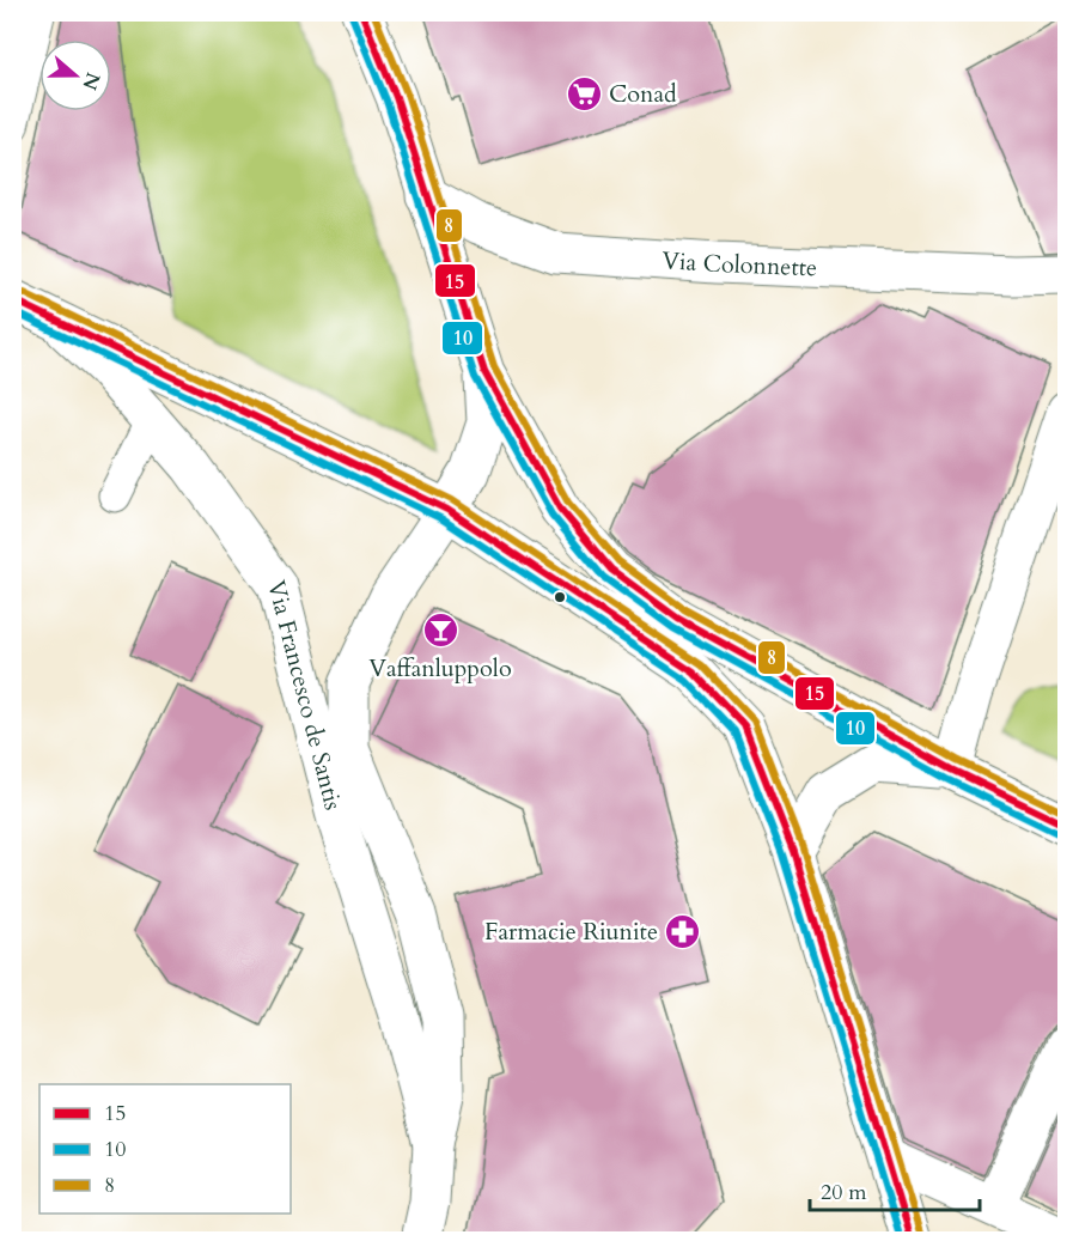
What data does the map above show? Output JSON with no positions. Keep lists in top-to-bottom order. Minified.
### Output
{"streets":{"street":["Via Colonnette","Via Francesco de Santis"]},"places":{"supermarket":["Conad"],"bar":["Vaffanluppolo"],"pharmacy":["Farmacie Riunite"]},"lines":["transit line 15","transit line 8","transit line 10"],"legend":["15","10","8"],"scale_bar":"20 m","north":"right"}
